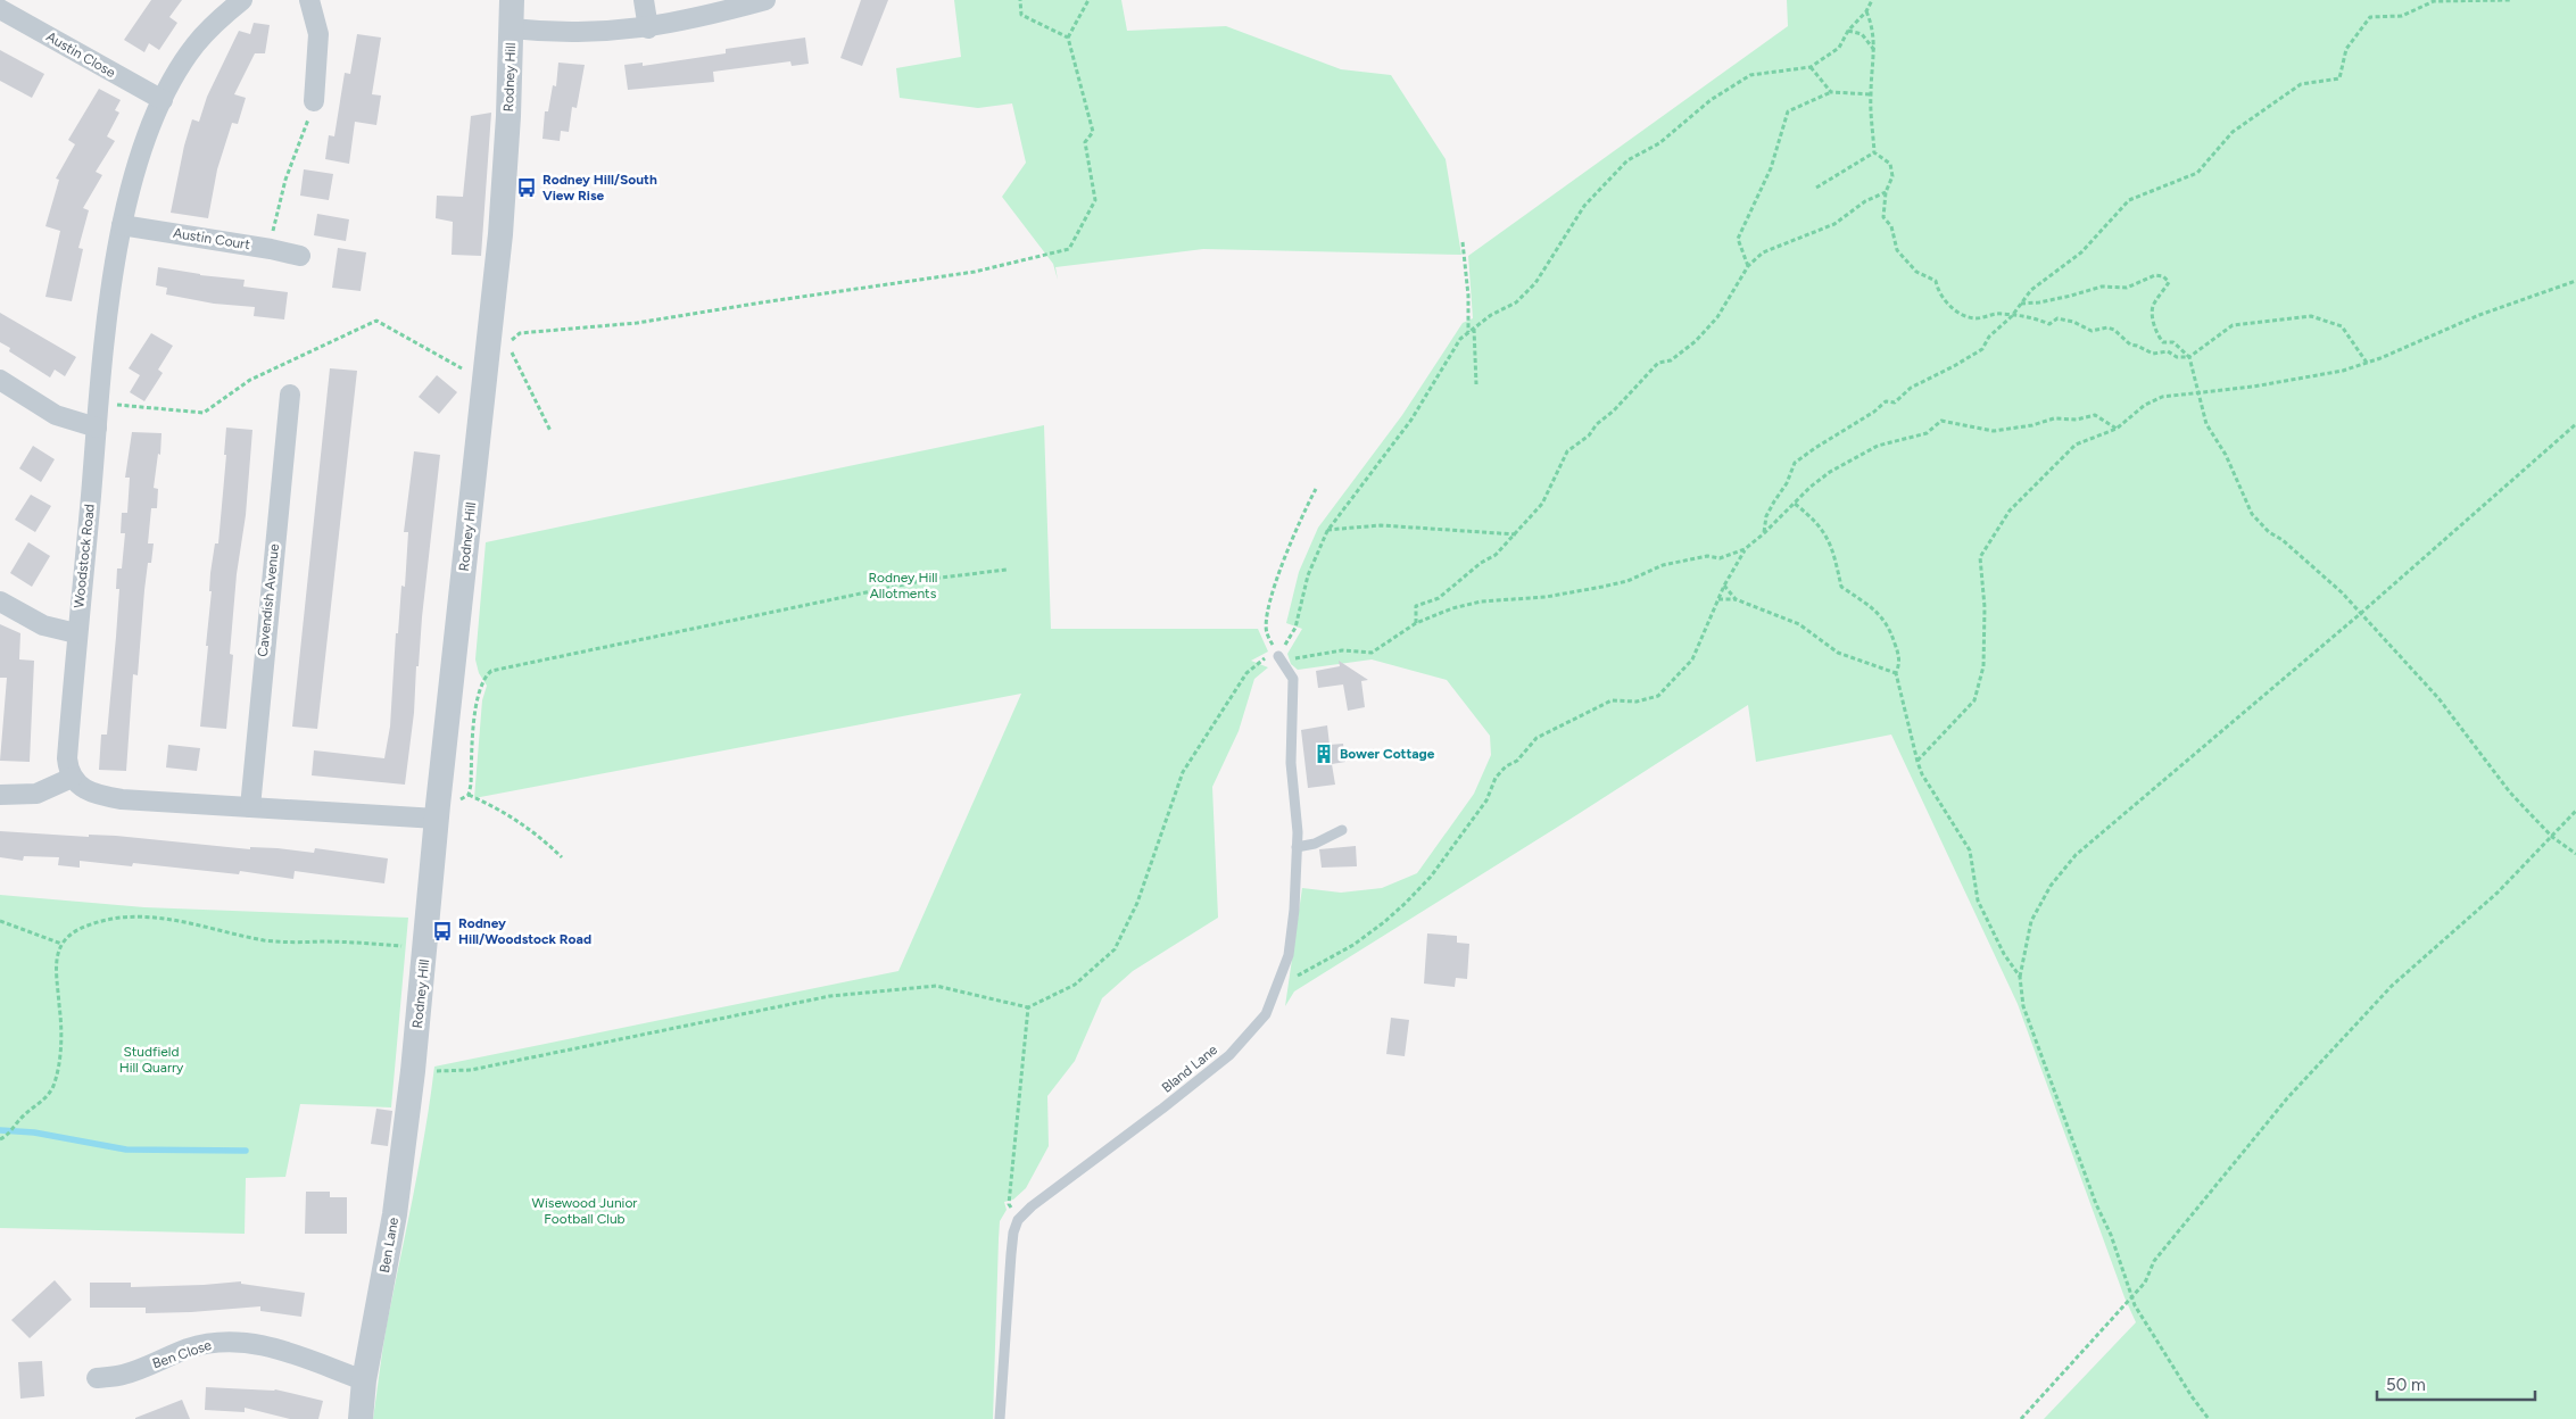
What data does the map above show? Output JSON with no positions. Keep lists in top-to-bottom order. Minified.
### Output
{"streets":{"street":["Austin Close","Rodney Hill","Austin Court","Woodstock Road","Cavendish Avenue","Ben Lane","Ben Close"],"lane":["Bland Lane"]},"crossings":[["Austin Close","Woodstock Road"],["Rodney Hill","Ben Lane"],["Austin Court","Woodstock Road"],["Ben Lane","Ben Close"]],"parks":["Rodney Hill Allotments","Studfield Hill Quarry","Wisewood Junior Football Club"],"places":{"bus stop":["Rodney Hill/South View Rise","Rodney Hill/Woodstock Road"],"building":["Bower Cottage"]},"scale_bar":"50 m"}
